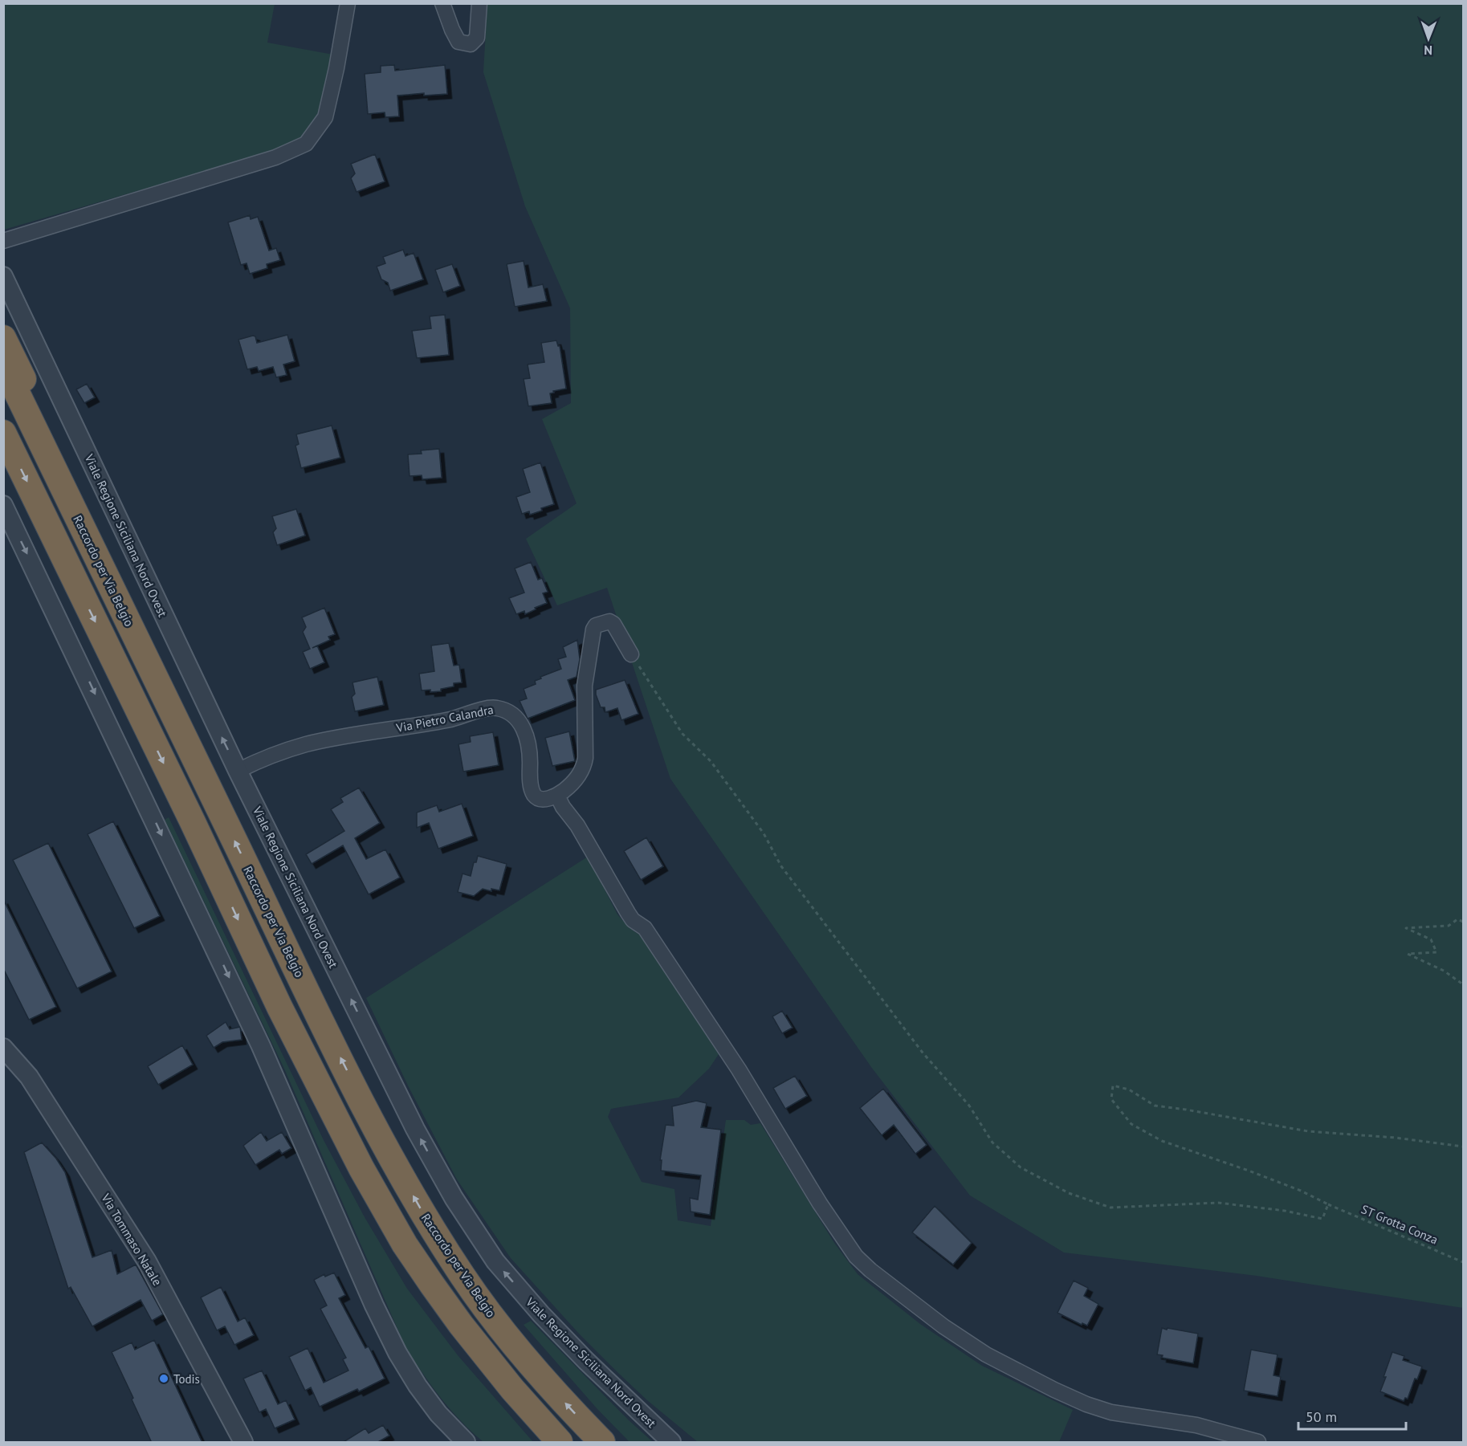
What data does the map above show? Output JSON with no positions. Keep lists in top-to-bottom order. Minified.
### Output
{"streets":{"highway":["Raccordo per Via Belgio"],"street":["Viale Regione Siciliana Nord Ovest","Via Pietro Calandra","Via Tommaso Natale"],"path":["ST Grotta Conza"]},"crossings":[["Viale Regione Siciliana Nord Ovest","Via Pietro Calandra"]],"places":["Todis"],"scale_bar":"50 m","north":"bottom"}
